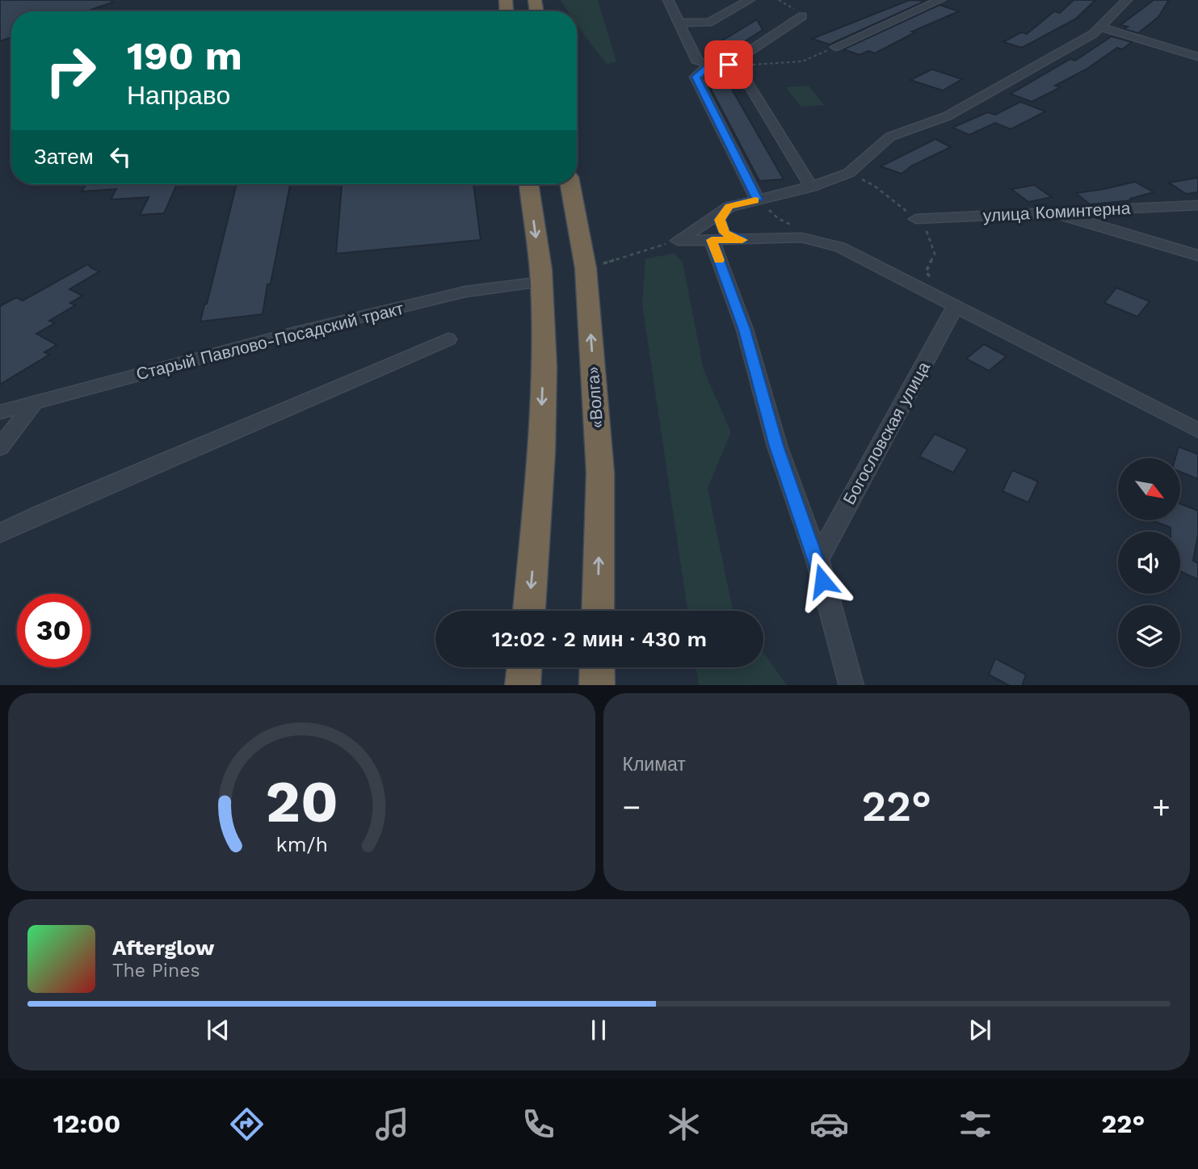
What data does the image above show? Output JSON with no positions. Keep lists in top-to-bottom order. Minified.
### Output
{"streets":{"highway":["«Волга»"],"street":["улица Коминтерна","Старый Павлово-Посадский тракт","Богословская улица"]},"north":"bottom right","page":{"turn":["190 m","Направо"],"then":"Затем","limit":"30","trip":"12:02 · 2 мин · 430 m","tile":"Климат","heat":["−","22°","+"],"song":["Afterglow","The Pines"],"tabs":["12:00","22°"],"gauge":["20","km/h"]}}
